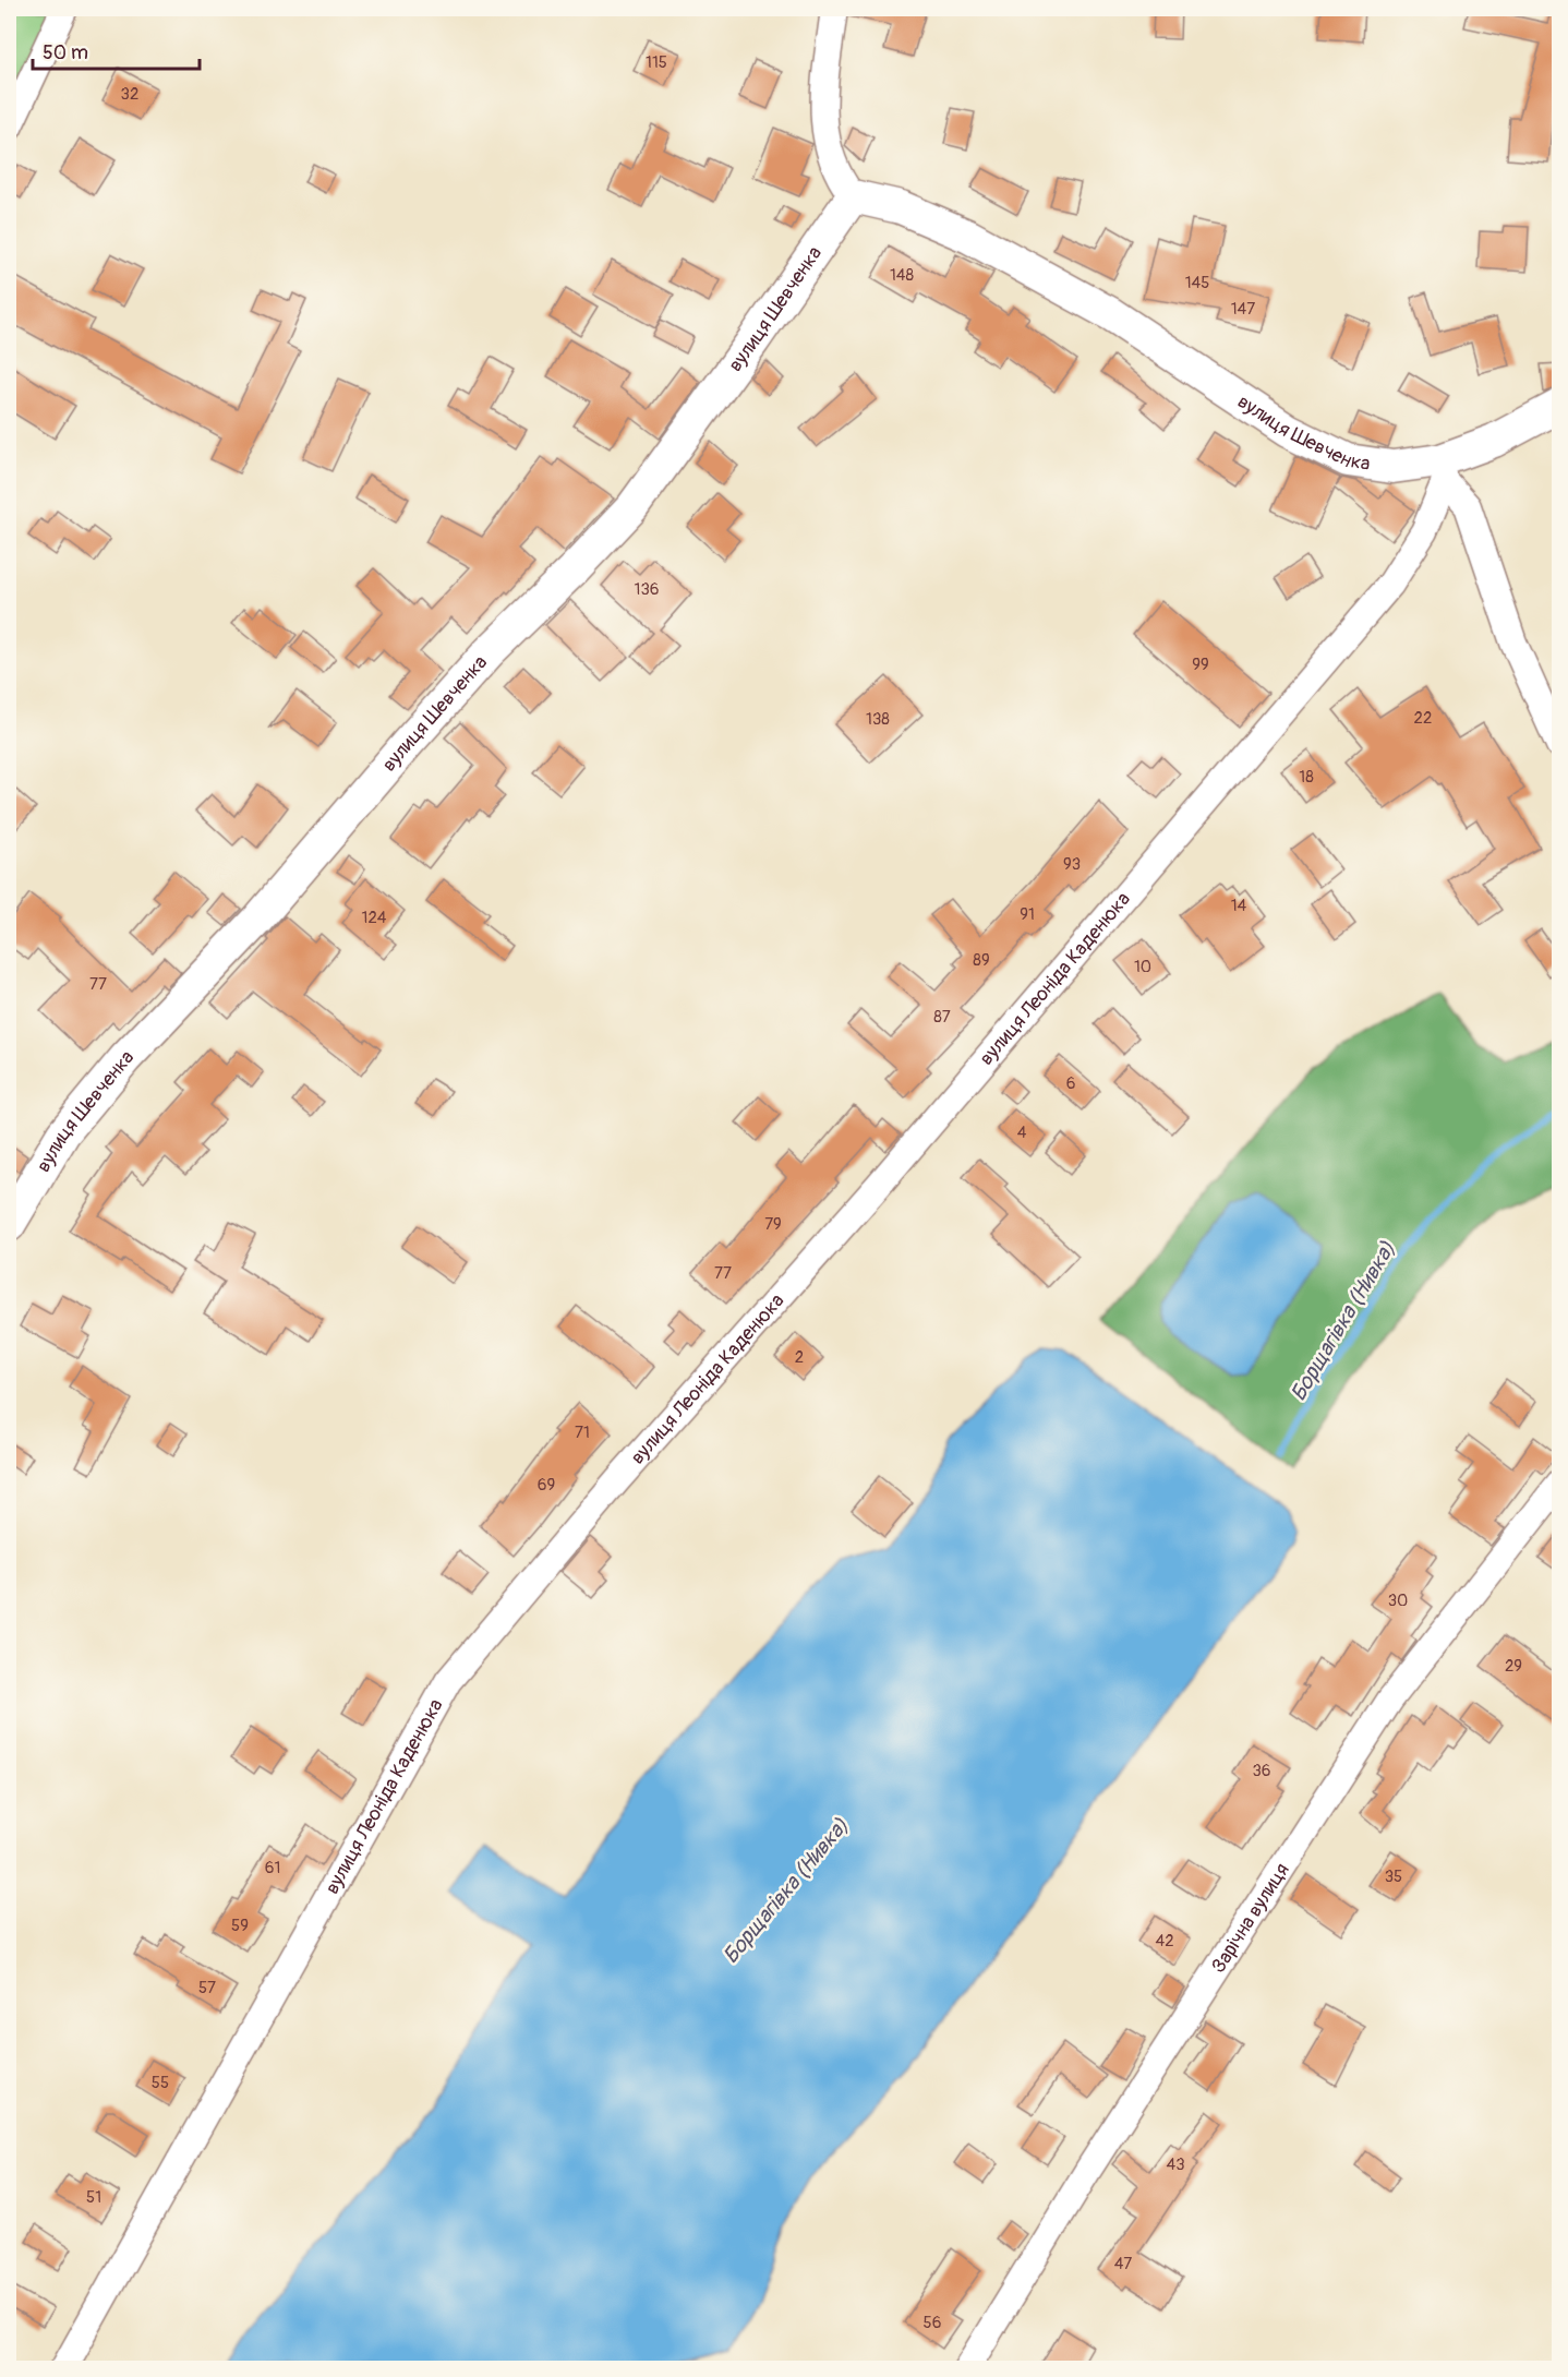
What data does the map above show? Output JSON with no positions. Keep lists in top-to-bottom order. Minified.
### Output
{"streets":{"street":["вулиця Шевченка","вулиця Леоніда Каденюка","Зарічна вулиця"]},"crossings":[["вулиця Шевченка","вулиця Леоніда Каденюка"]],"water":["Борщагівка (Нивка)"],"house_numbers":["115","32","148","145","147","136","99","22","138","18","93","14","91","124","89","10","77","87","6","4","79","77","2","71","69","30","29","36","61","35","59","42","57","55","43","51","47","56"],"scale_bar":"50 m"}
